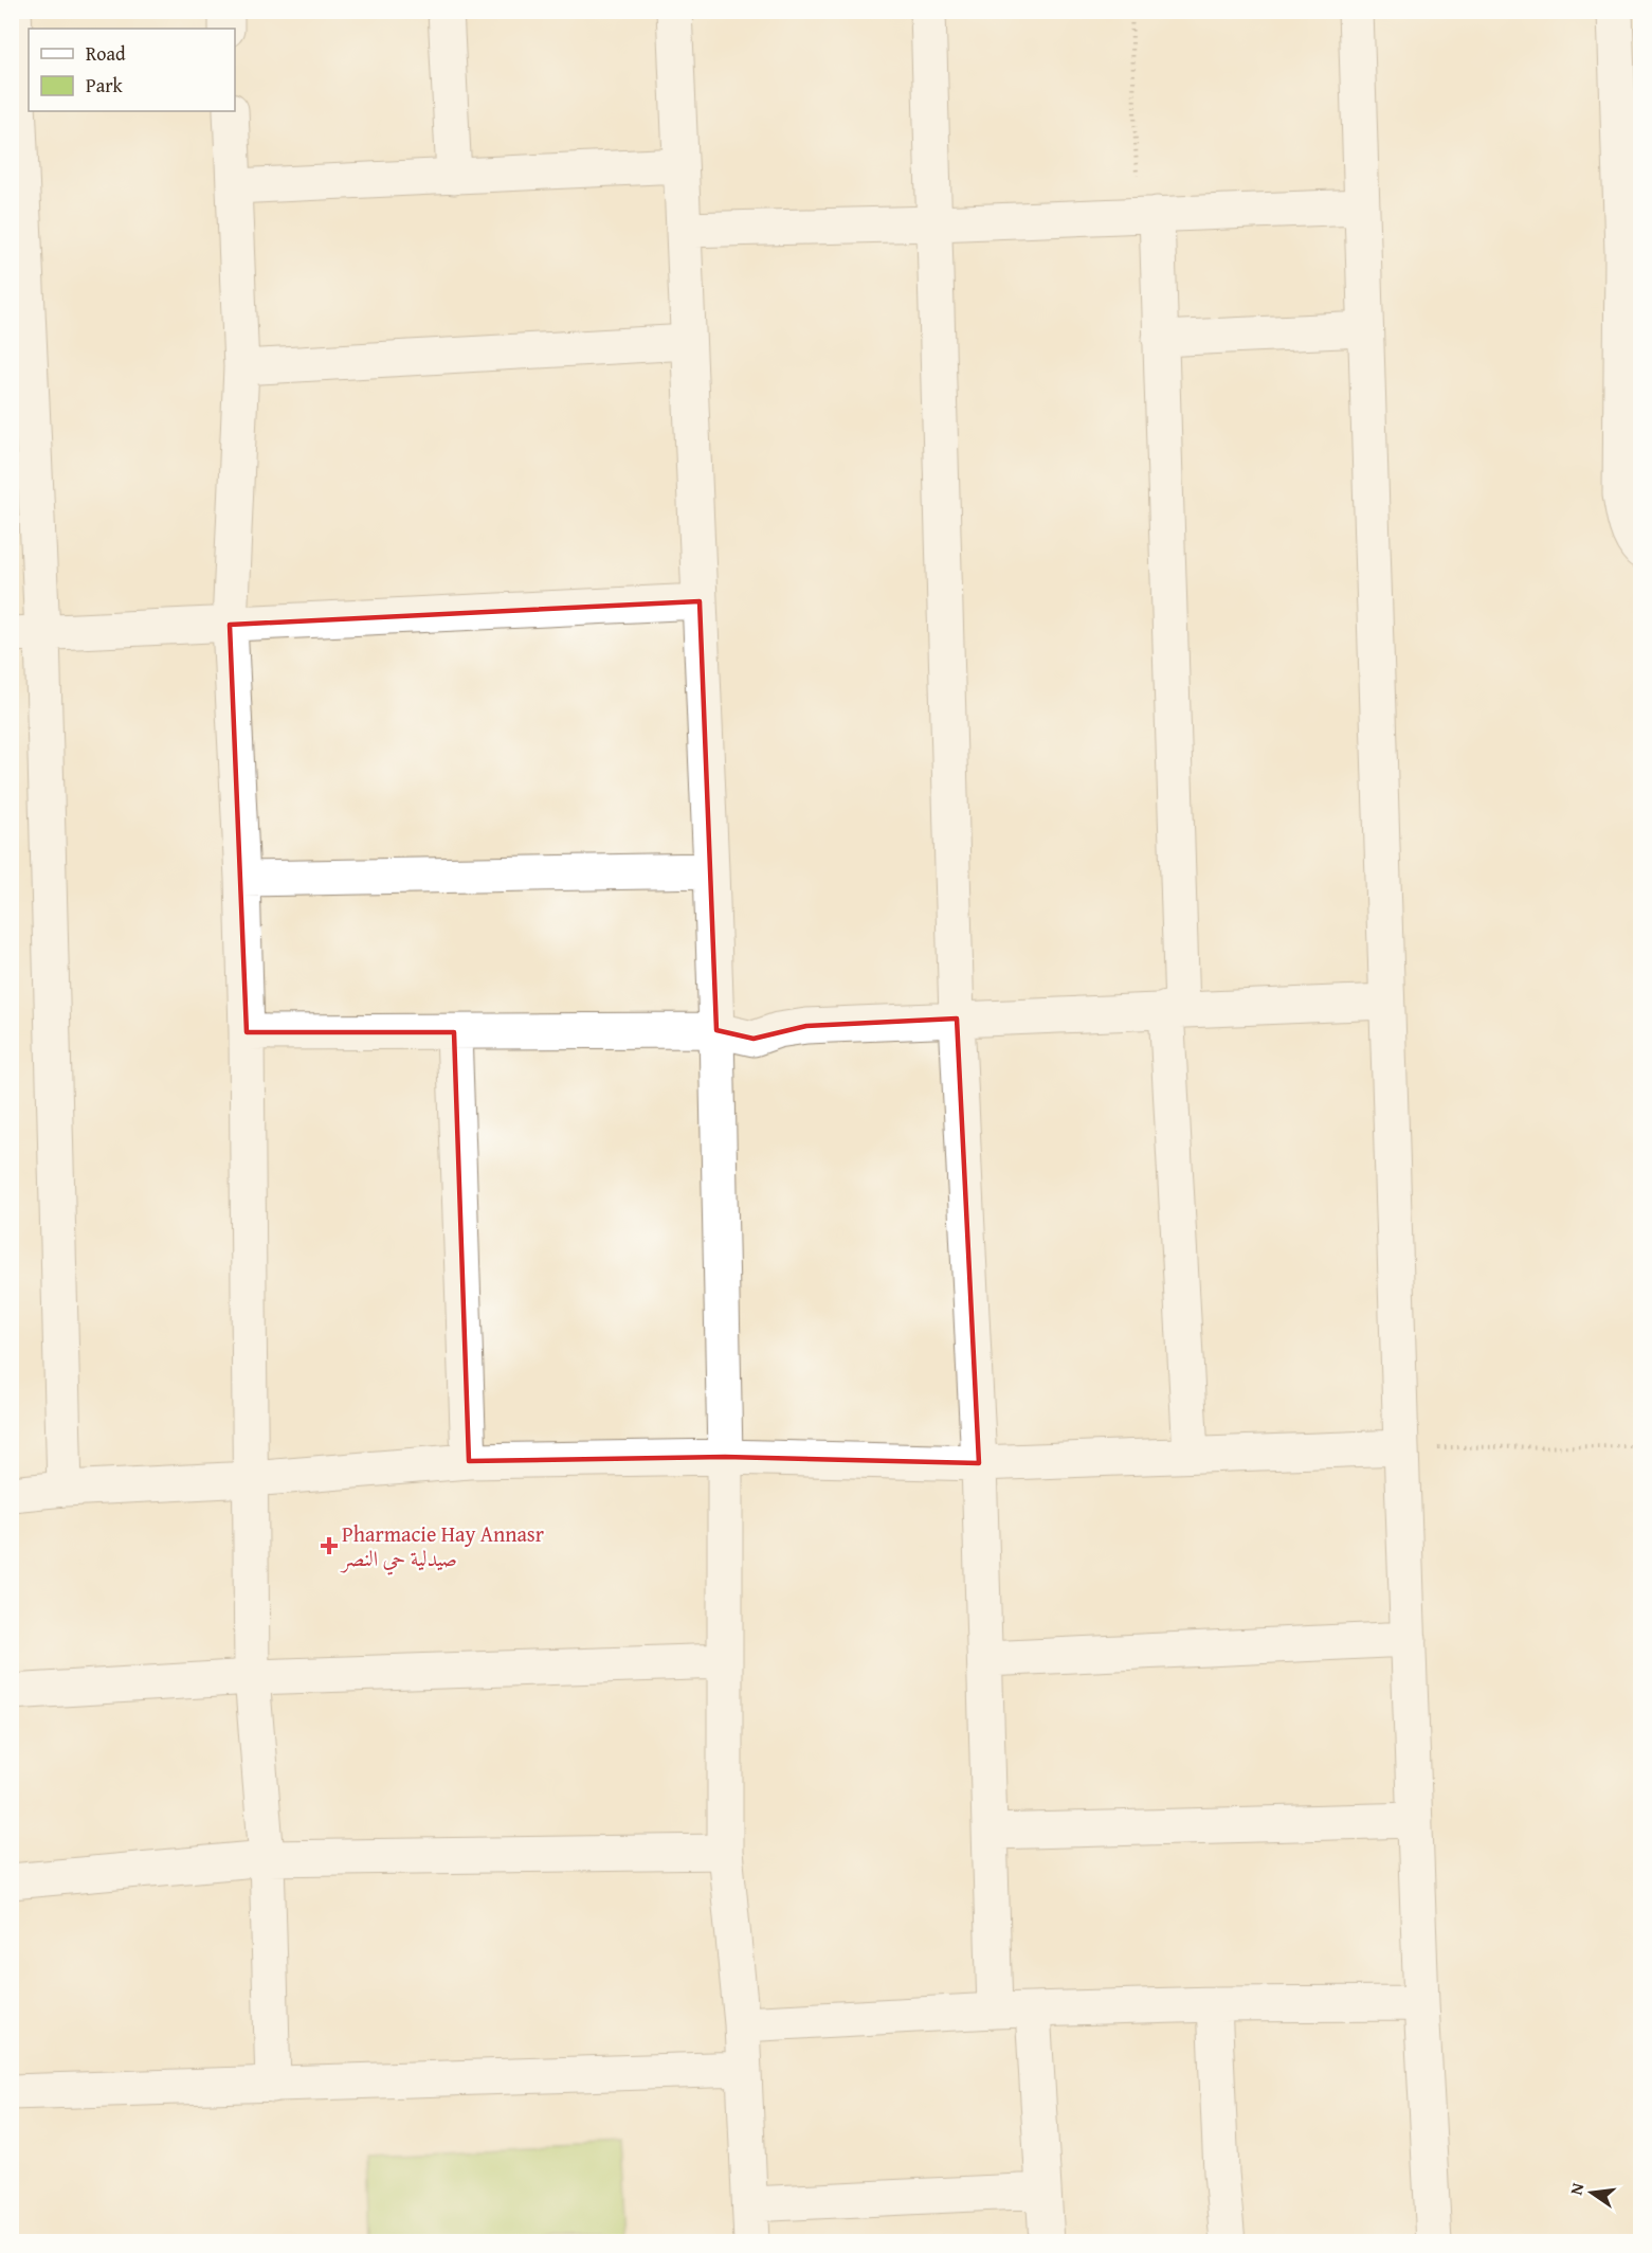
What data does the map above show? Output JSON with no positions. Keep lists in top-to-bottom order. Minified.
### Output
{"places":{"health":["Pharmacie Hay Annasr صيدلية حي النصر"]},"legend":["Road","Park"],"north":"left"}
